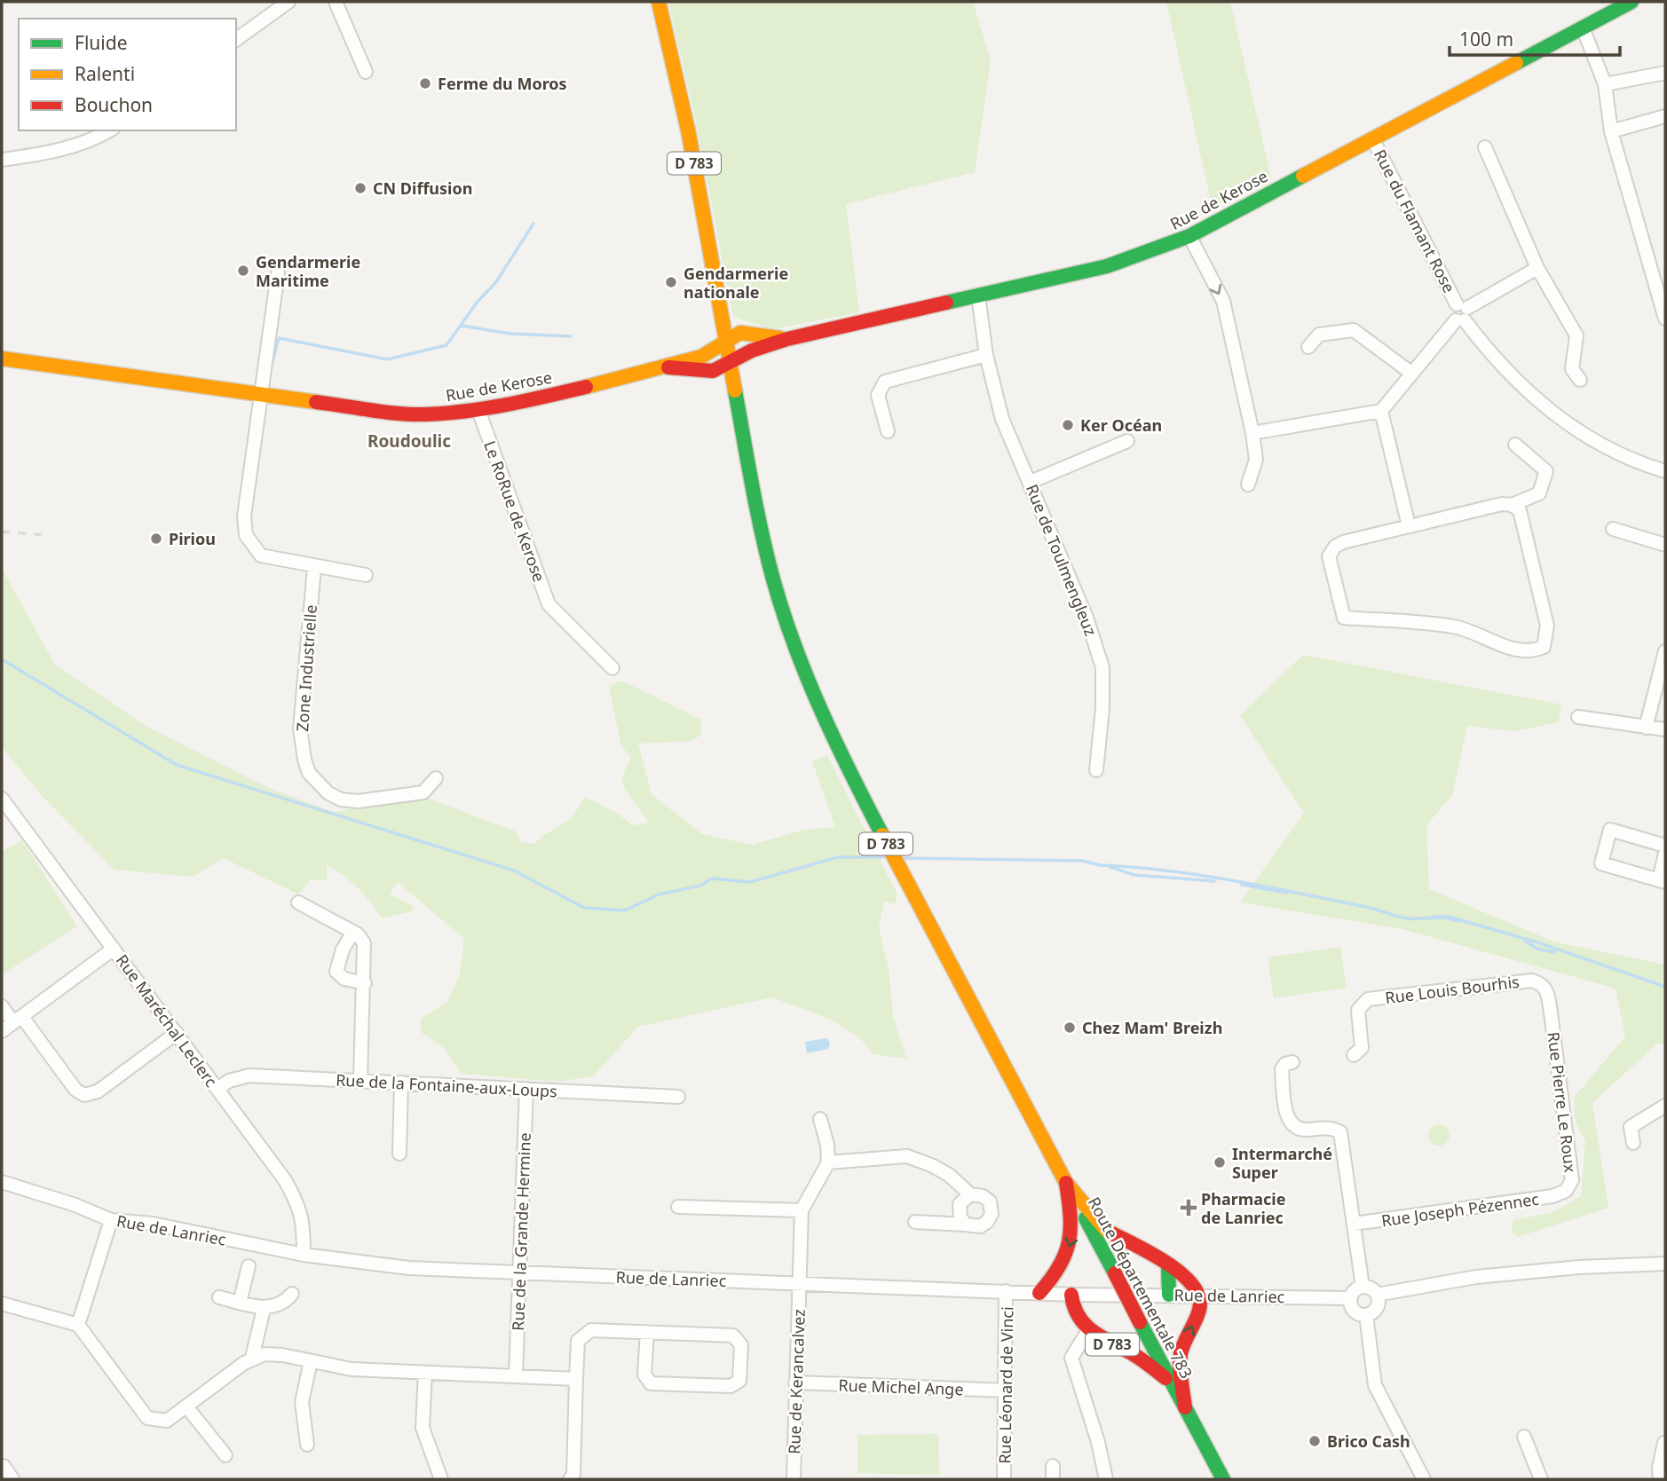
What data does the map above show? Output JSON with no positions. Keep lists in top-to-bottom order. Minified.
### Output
{"streets":{"main road":["D 783","Rue de Kerose","Route Départementale 783"],"street":["Rue du Flamant Rose","Le RoRue de Kerose","Rue de Toulmengleuz","Zone Industrielle","Rue Louis Bourhis","Rue Maréchal Leclerc","Rue de la Fontaine-aux-Loups","Rue Pierre Le Roux","Rue Joseph Pézennec","Rue de Lanriec","Rue de la Grande Hermine","Rue de Kerancalvez","Rue Léonard de Vinci","Rue Michel Ange"]},"crossings":[["D 783","Rue de Kerose"],["D 783","Rue de Lanriec"],["D 783","Route Départementale 783"],["Rue de Kerose","Rue du Flamant Rose"],["Rue de Kerose","Le RoRue de Kerose"],["Rue de Kerose","Rue de Toulmengleuz"],["Rue Louis Bourhis","Rue Pierre Le Roux"],["Rue Maréchal Leclerc","Rue de la Fontaine-aux-Loups"],["Rue Maréchal Leclerc","Rue de Lanriec"],["Rue de la Fontaine-aux-Loups","Rue de la Grande Hermine"],["Rue Pierre Le Roux","Rue Joseph Pézennec"],["Rue de Lanriec","Rue de la Grande Hermine"],["Rue de Lanriec","Rue de Kerancalvez"],["Rue de Lanriec","Rue Léonard de Vinci"],["Rue de Kerancalvez","Rue Michel Ange"],["Rue Léonard de Vinci","Rue Michel Ange"]],"districts":["Roudoulic"],"places":{"other":["Ferme du Moros","CN Diffusion","Gendarmerie Maritime","Gendarmerie nationale","Ker Océan","Piriou","Chez Mam' Breizh","Intermarché Super","Brico Cash"],"health":["Pharmacie de Lanriec"]},"legend":["Fluide","Ralenti","Bouchon"],"scale_bar":"100 m"}
